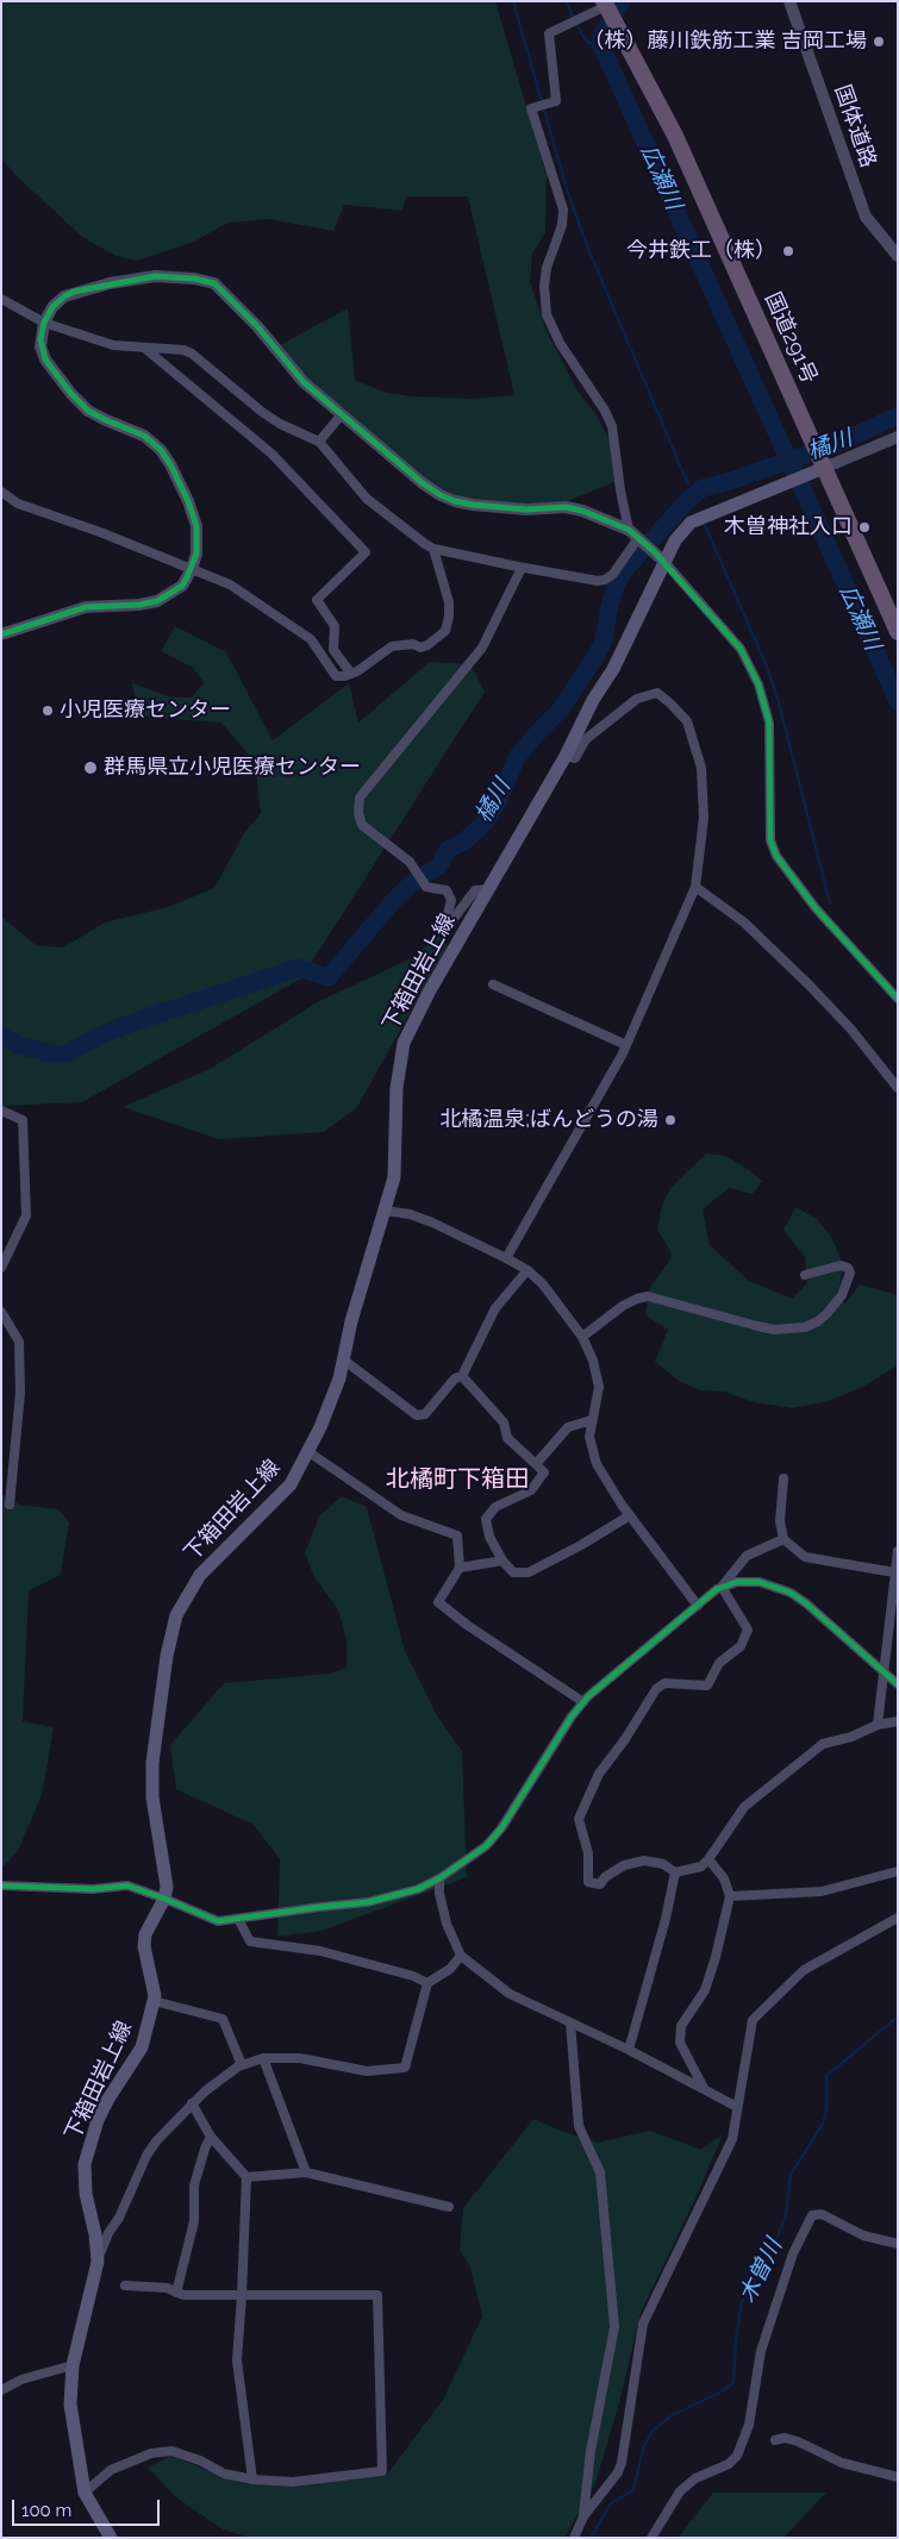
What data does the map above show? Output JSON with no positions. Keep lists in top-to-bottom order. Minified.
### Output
{"streets":{"highway":["国道291号"],"main road":["下箱田岩上線"],"street":["国体道路"]},"crossings":[["国道291号","下箱田岩上線"]],"districts":["北橘町下箱田"],"water":["広瀬川","橘川","木曽川"],"places":["（株）藤川鉄筋工業 吉岡工場","今井鉄工（株）","木曽神社入口","小児医療センター","群馬県立小児医療センター","北橘温泉;ばんどうの湯"],"scale_bar":"100 m"}
